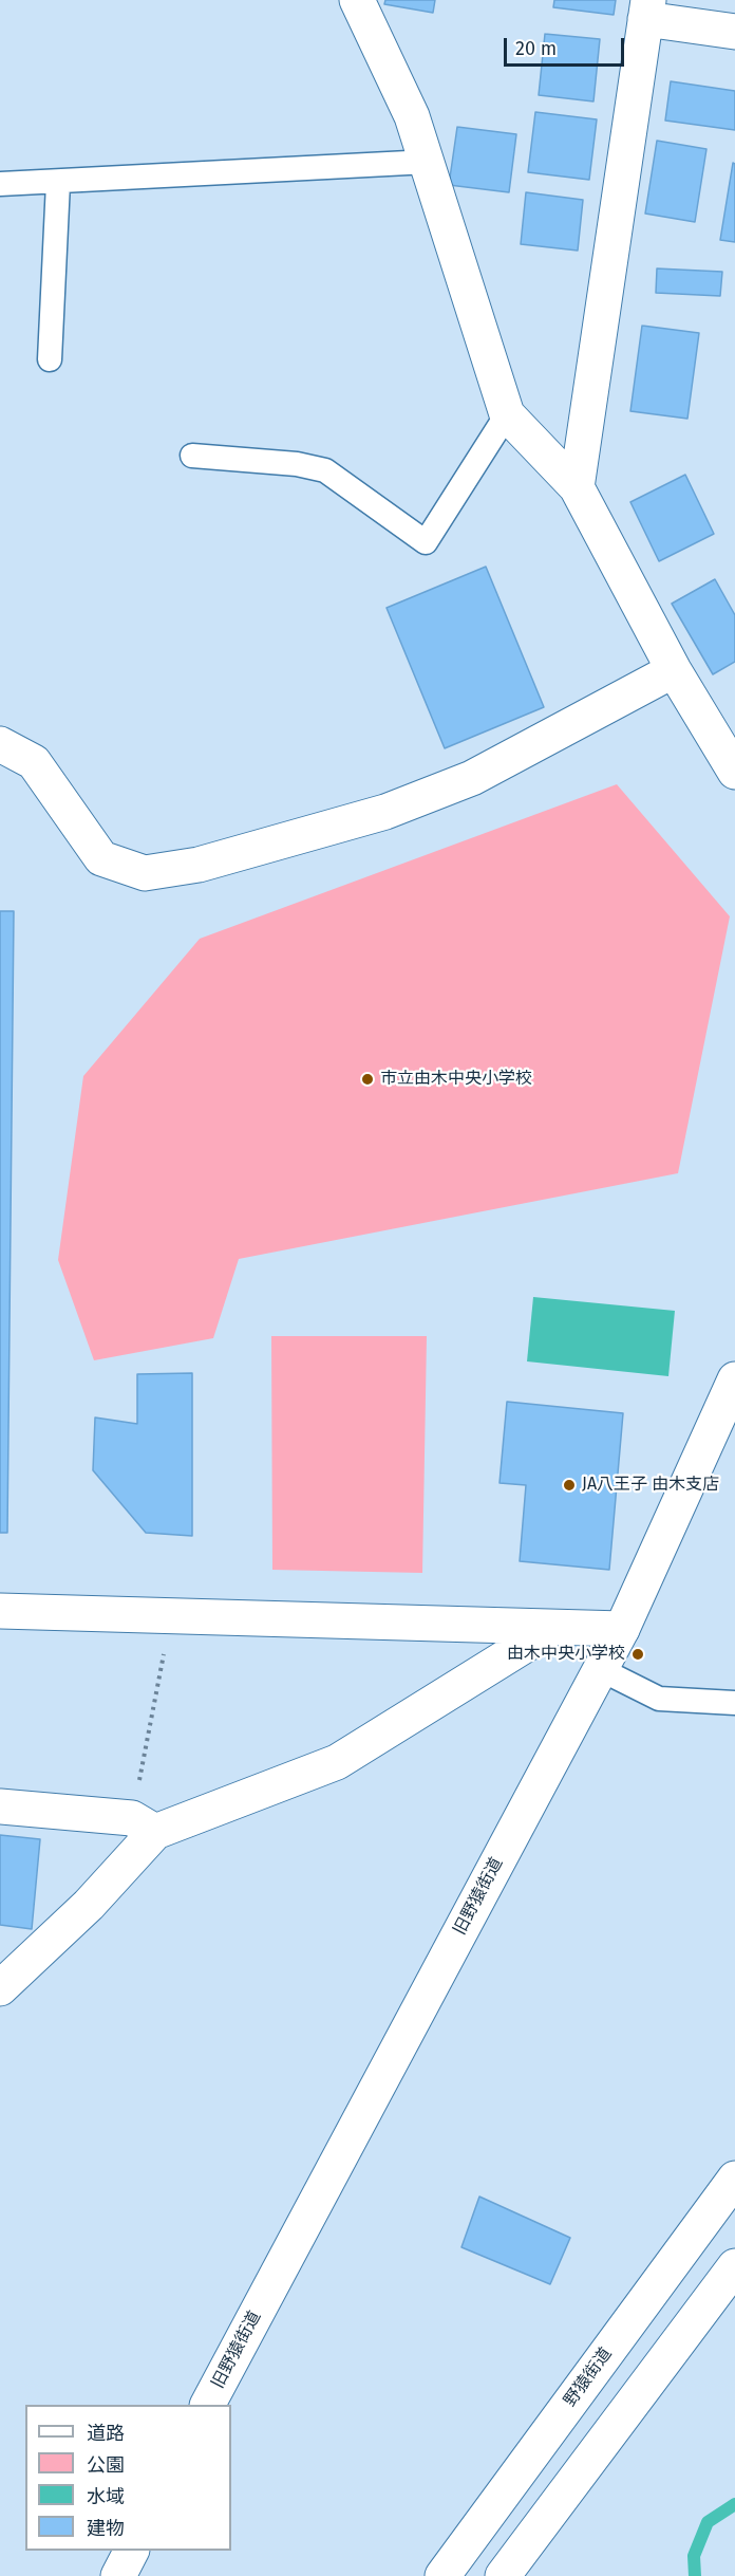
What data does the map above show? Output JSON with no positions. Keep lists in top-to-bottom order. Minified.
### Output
{"streets":{"street":["旧野猿街道","野猿街道"]},"places":["市立由木中央小学校","JA八王子 由木支店","由木中央小学校"],"legend":["道路","公園","水域","建物"],"scale_bar":"20 m"}
